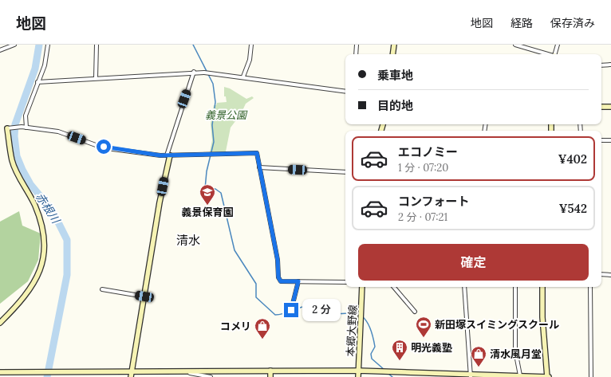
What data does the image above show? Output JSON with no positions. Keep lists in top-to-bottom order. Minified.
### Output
{"streets":{"street":["本郷大野線"]},"districts":["清水"],"water":["赤根川"],"parks":["義景公園"],"places":{"school or university":["義景保育園"],"sports":["新田塚スイミングスクール"],"shop":["コメリ","清水風月堂"],"building":["明光義塾"]},"page":{"header":"地図","nav":["地図","経路","保存済み"],"banner":["乗車地","目的地"],"list":[{"name":"エコノミー","note":"1 分 · 07:20","value":"¥402"},{"name":"コンフォート","note":"2 分 · 07:21","value":"¥542"}],"buttons":"確定","bubble":"2 分"}}
